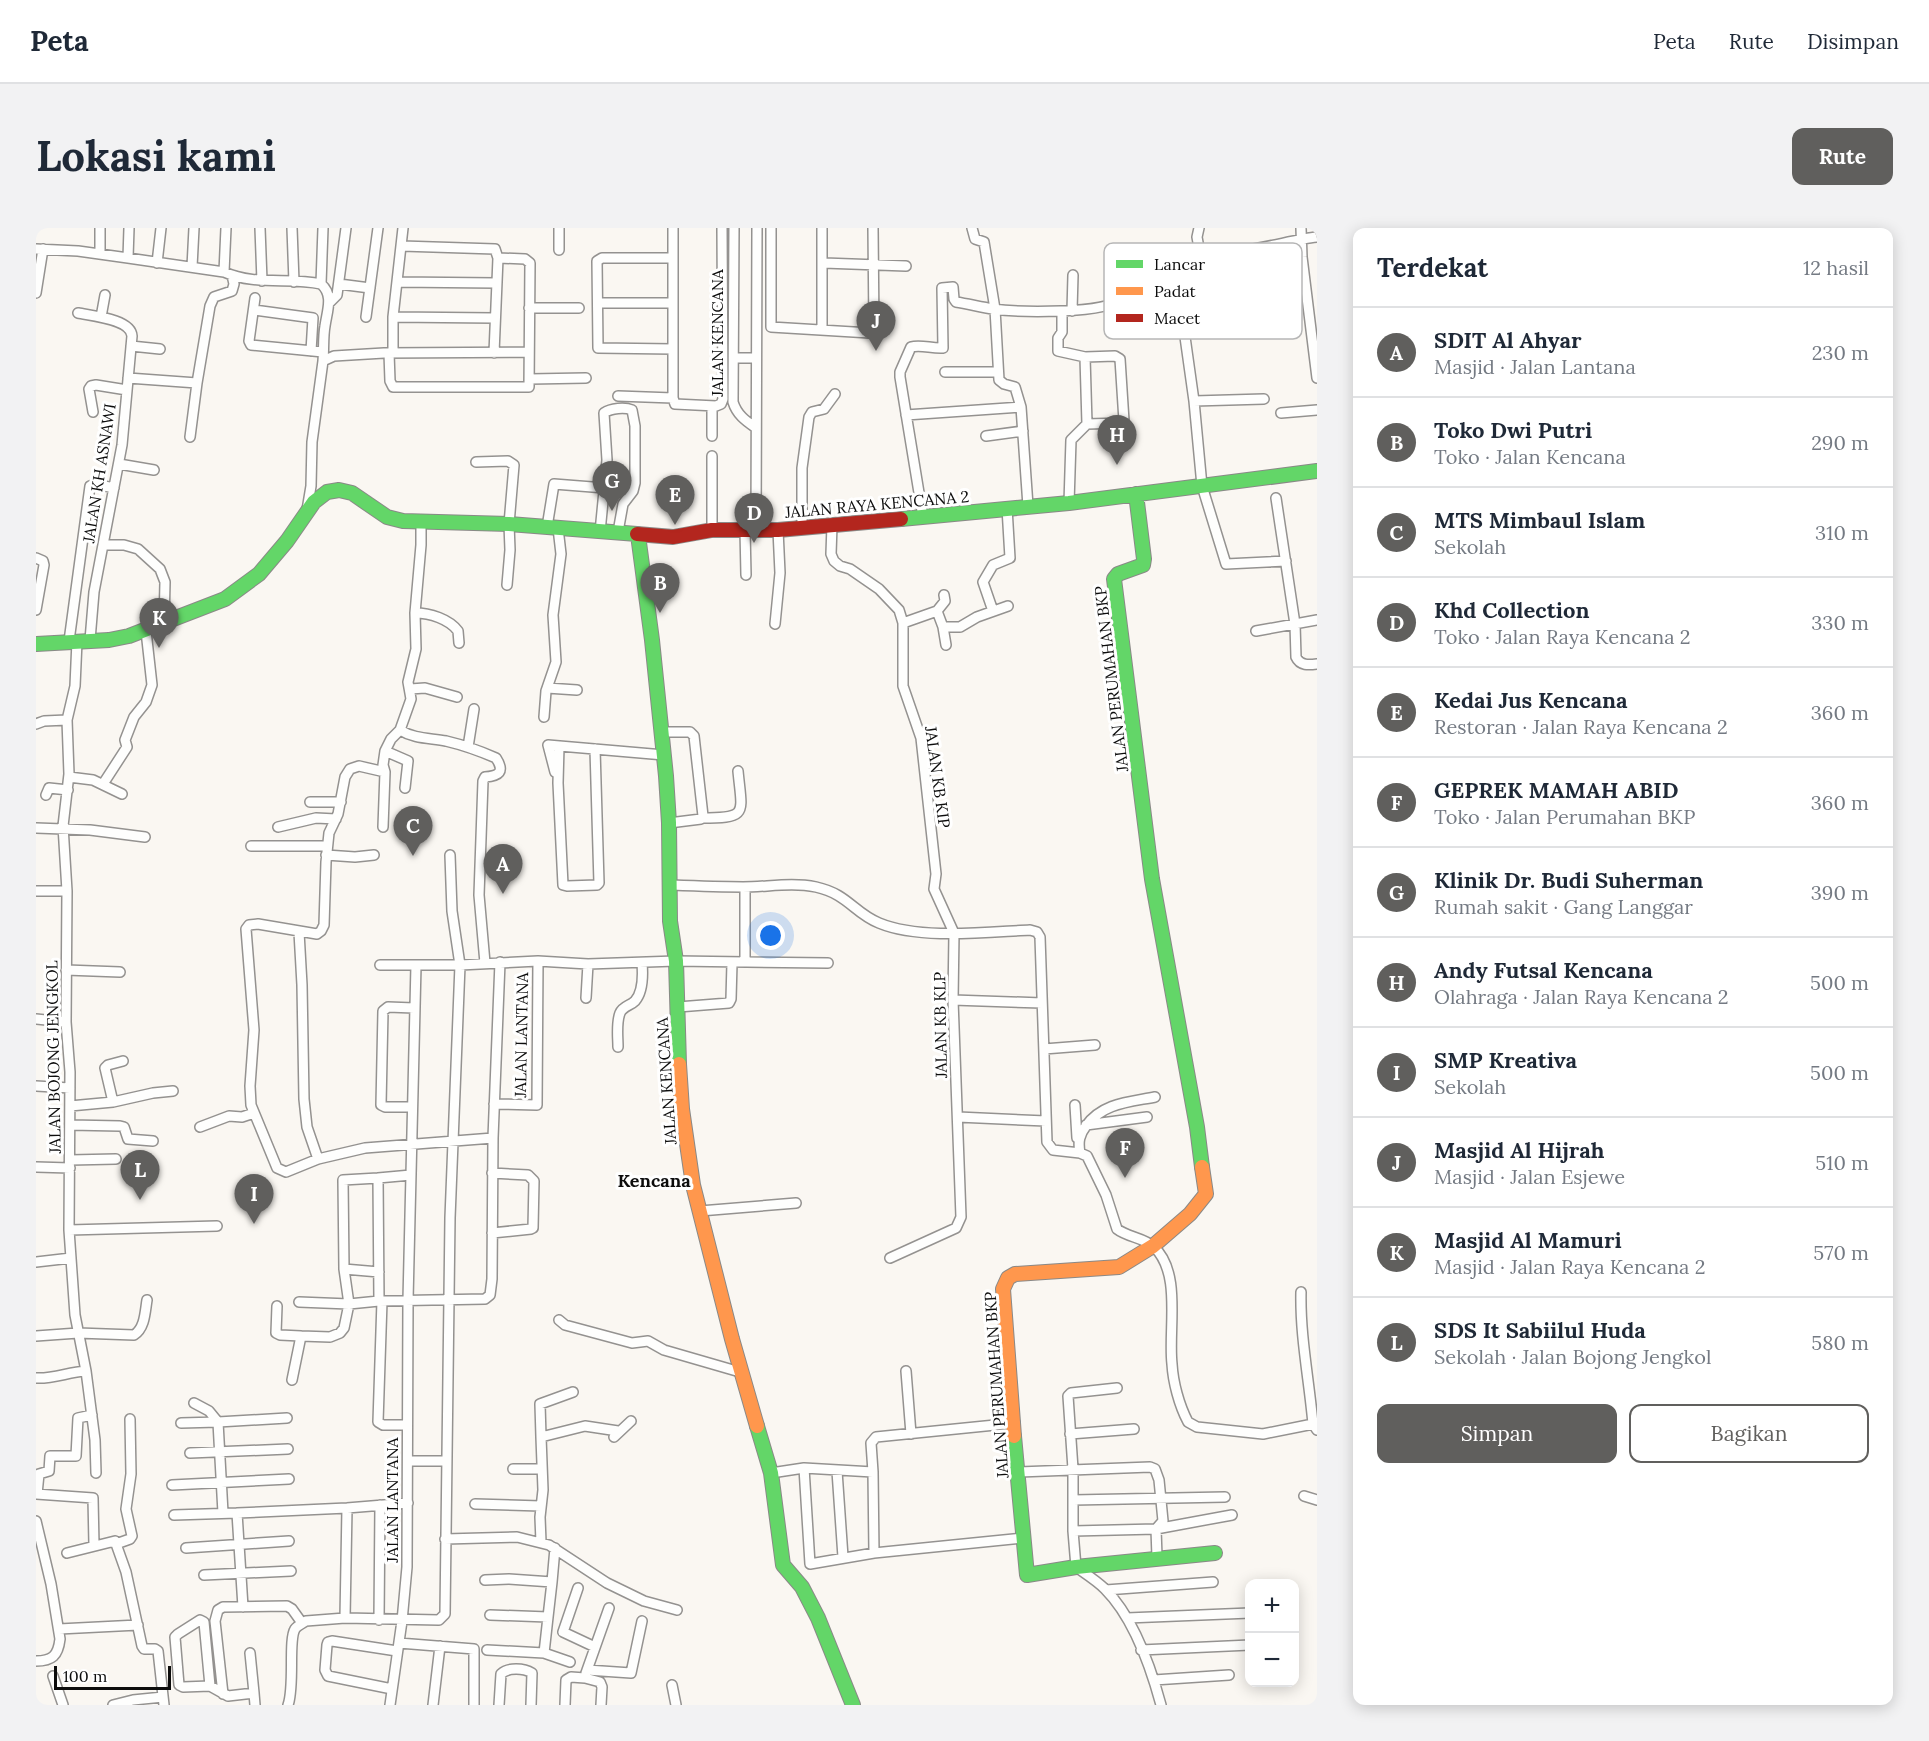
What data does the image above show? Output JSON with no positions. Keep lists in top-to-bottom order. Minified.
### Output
{"streets":{"street":["JALAN KENCANA","JALAN KH ASNAWI","JALAN RAYA KENCANA 2","JALAN PERUMAHAN BKP","JALAN KB KIP","JALAN KB KLP","JALAN LANTANA","JALAN BOJONG JENGKOL"]},"crossings":[["JALAN KENCANA","JALAN RAYA KENCANA 2"],["JALAN KH ASNAWI","JALAN RAYA KENCANA 2"],["JALAN KH ASNAWI","JALAN BOJONG JENGKOL"],["JALAN RAYA KENCANA 2","JALAN PERUMAHAN BKP"],["JALAN RAYA KENCANA 2","JALAN BOJONG JENGKOL"],["JALAN KB KIP","JALAN KB KLP"]],"districts":["Kencana"],"legend":["Lancar","Padat","Macet"],"scale_bar":"100 m","page":{"header":"Peta","nav":["Peta","Rute","Disimpan"],"buttons":["Rute",["Simpan","Bagikan"]],"title":"Lokasi kami","heading":["Terdekat","12 hasil"],"pins":["J","H","G","E","D","B","K","C","A","F","L","I"],"list":[{"mark":"A","name":"SDIT Al Ahyar","note":"Masjid · Jalan Lantana","value":"230 m"},{"mark":"B","name":"Toko Dwi Putri","note":"Toko · Jalan Kencana","value":"290 m"},{"mark":"C","name":"MTS Mimbaul Islam","note":"Sekolah","value":"310 m"},{"mark":"D","name":"Khd Collection","note":"Toko · Jalan Raya Kencana 2","value":"330 m"},{"mark":"E","name":"Kedai Jus Kencana","note":"Restoran · Jalan Raya Kencana 2","value":"360 m"},{"mark":"F","name":"GEPREK MAMAH ABID","note":"Toko · Jalan Perumahan BKP","value":"360 m"},{"mark":"G","name":"Klinik Dr. Budi Suherman","note":"Rumah sakit · Gang Langgar","value":"390 m"},{"mark":"H","name":"Andy Futsal Kencana","note":"Olahraga · Jalan Raya Kencana 2","value":"500 m"},{"mark":"I","name":"SMP Kreativa","note":"Sekolah","value":"500 m"},{"mark":"J","name":"Masjid Al Hijrah","note":"Masjid · Jalan Esjewe","value":"510 m"},{"mark":"K","name":"Masjid Al Mamuri","note":"Masjid · Jalan Raya Kencana 2","value":"570 m"},{"mark":"L","name":"SDS It Sabiilul Huda","note":"Sekolah · Jalan Bojong Jengkol","value":"580 m"}],"map_buttons":["+","−"],"scale":"100 m"}}
